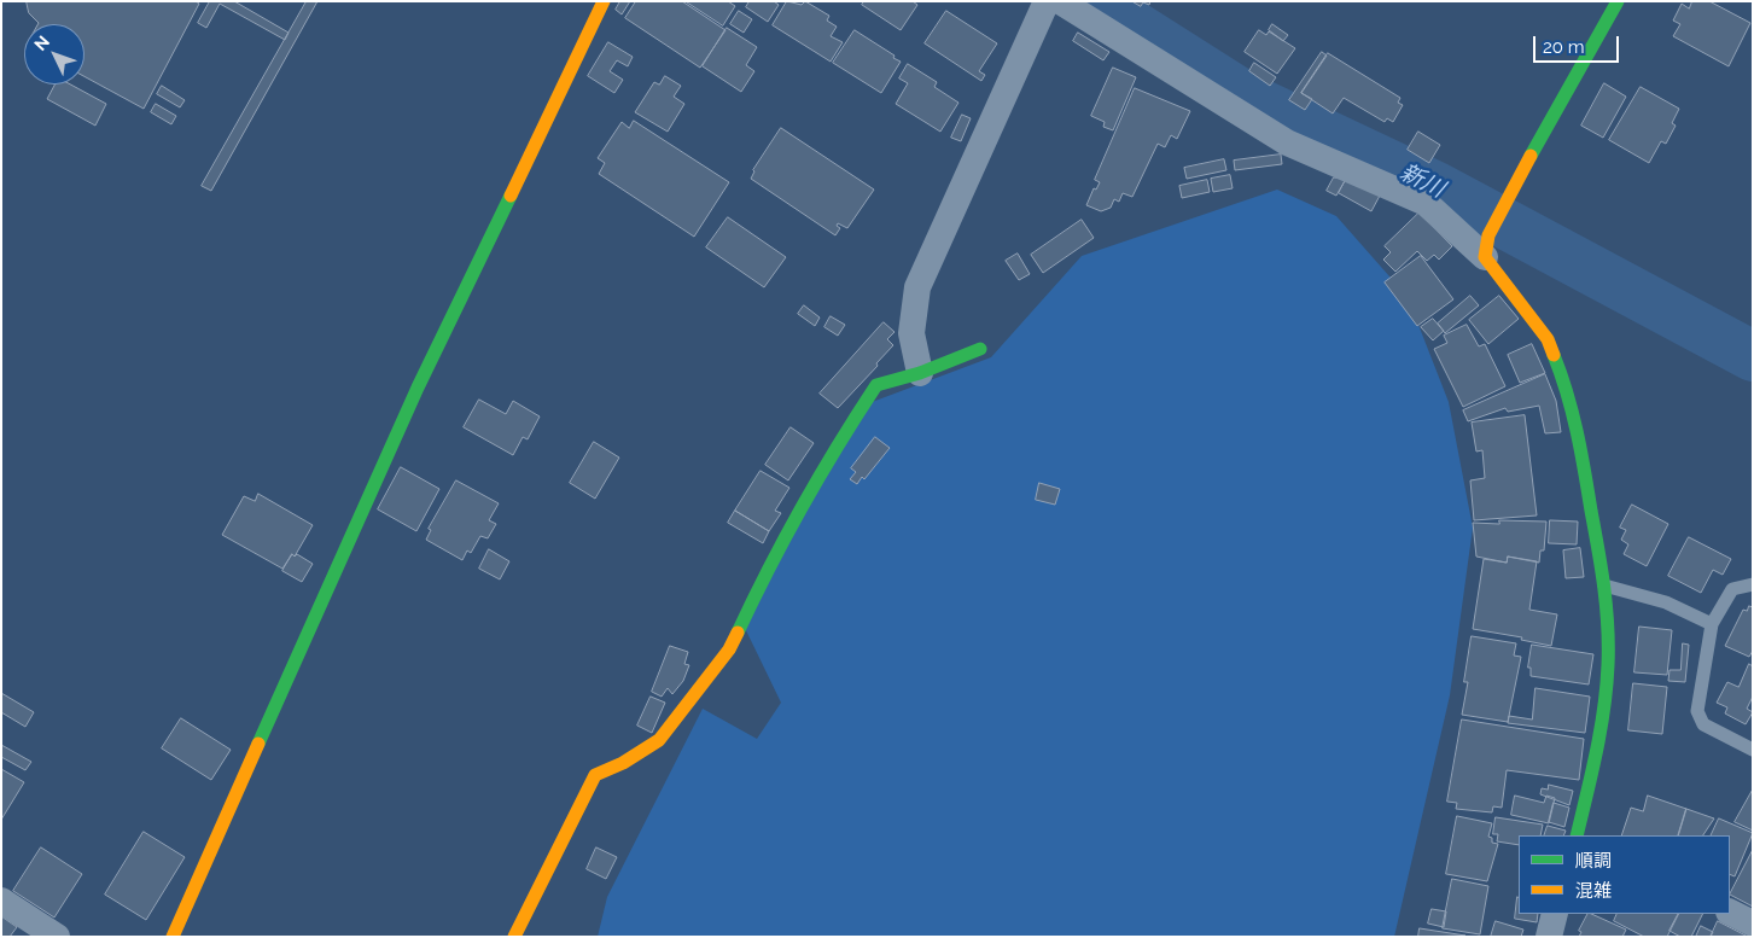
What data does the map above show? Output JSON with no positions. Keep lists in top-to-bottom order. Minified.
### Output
{"water":["新川"],"legend":["順調","混雑"],"scale_bar":"20 m","north":"top left"}
